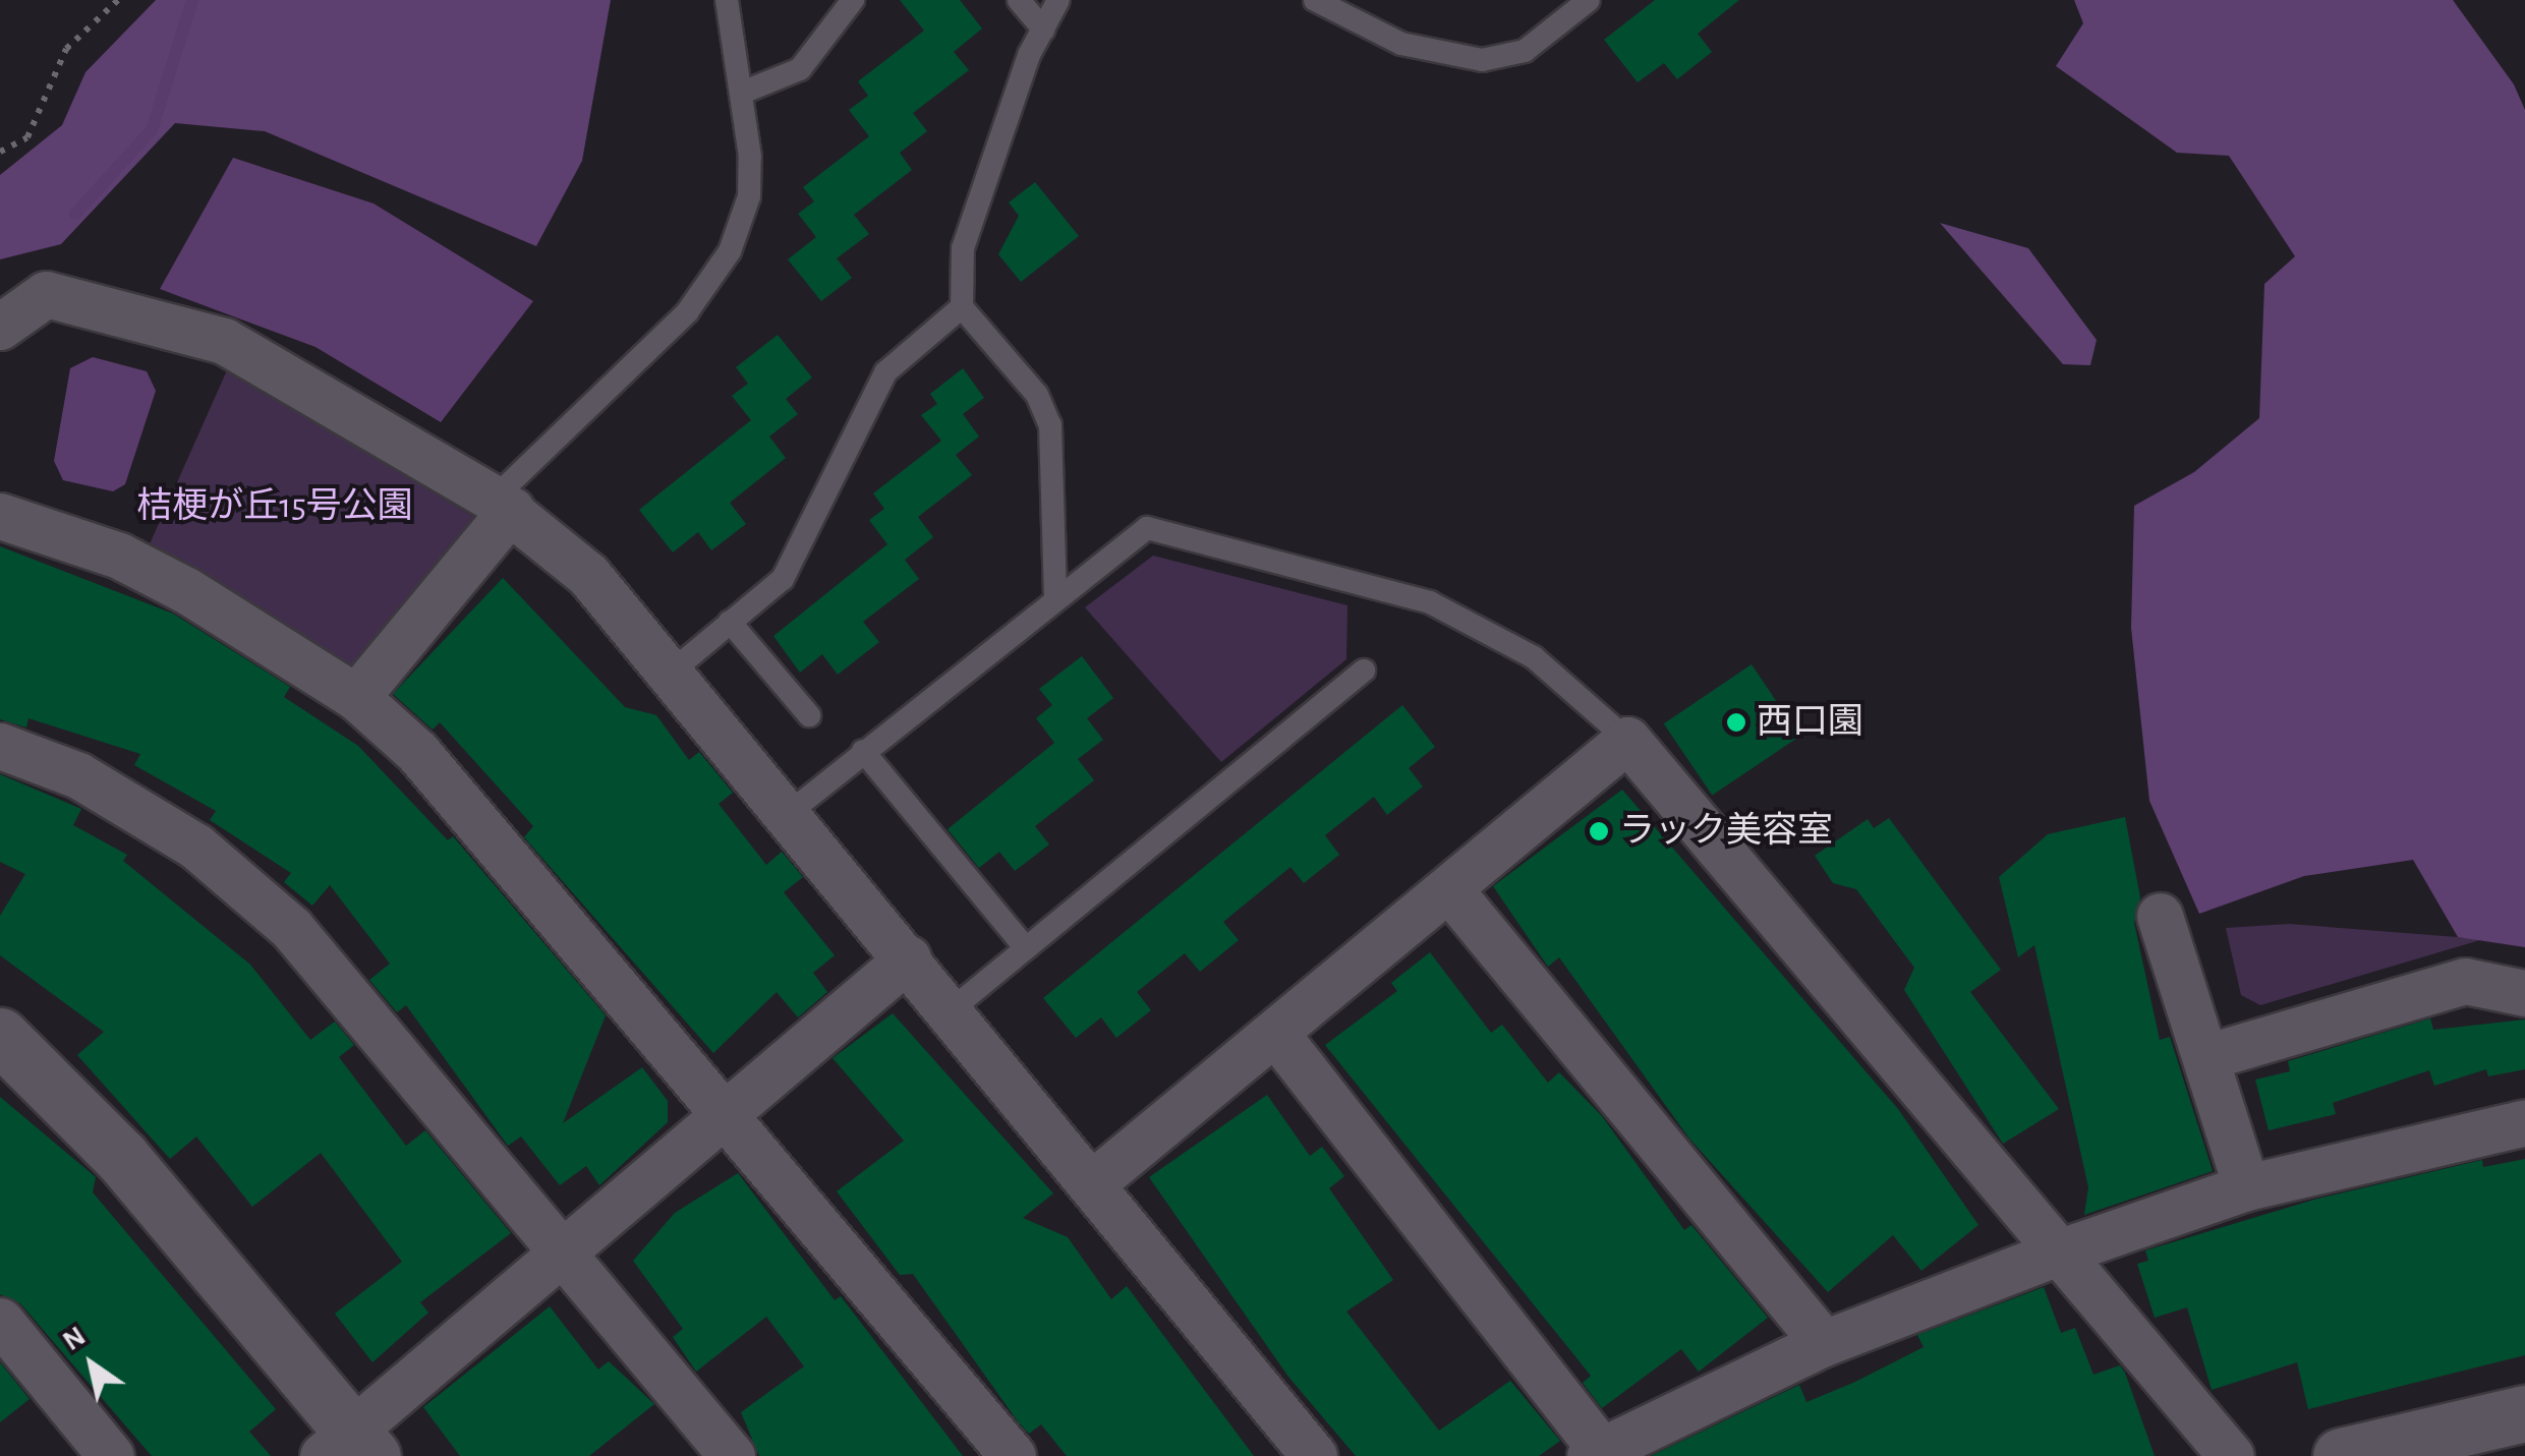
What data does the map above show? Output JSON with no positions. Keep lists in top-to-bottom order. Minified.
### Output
{"parks":["桔梗が丘15号公園"],"places":["西口園","ラック美容室"],"north":"top left"}
